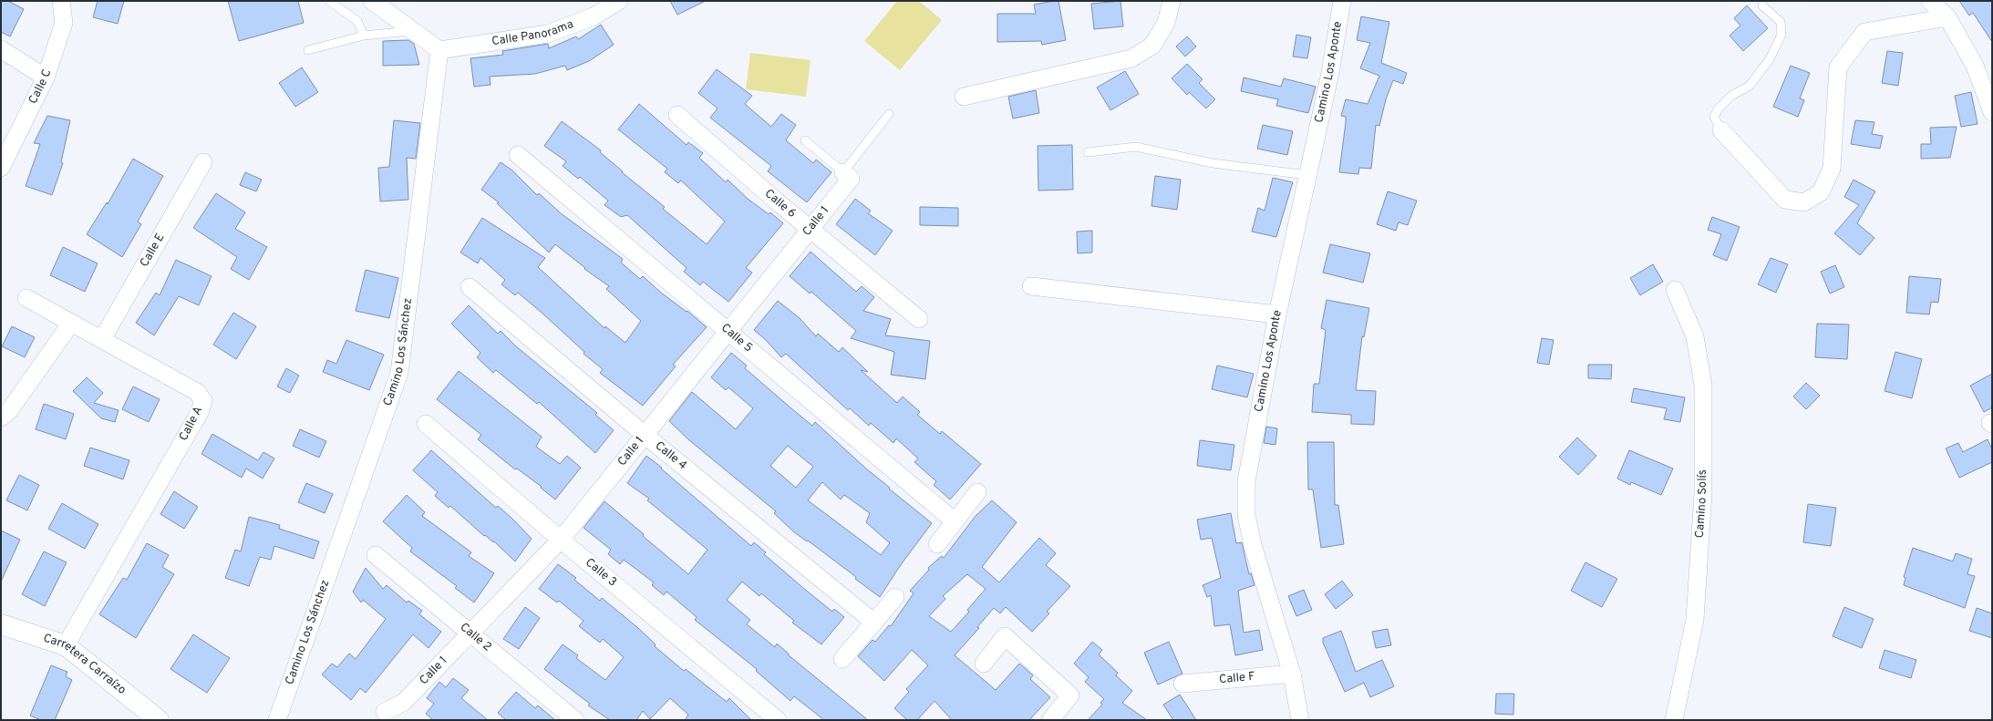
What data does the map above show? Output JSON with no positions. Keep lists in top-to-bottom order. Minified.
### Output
{"streets":{"street":["Calle Panorama","Camino Los Aponte","Calle C","Calle 6","Calle 1","Calle E","Calle 5","Camino Los Sánchez","Calle A","Calle 4","Camino Solís","Calle 3","Calle 2","Carretera Carraízo","Calle F"]},"crossings":[["Calle Panorama","Camino Los Sánchez"],["Camino Los Aponte","Calle F"],["Calle 6","Calle 1"],["Calle 1","Calle 5"],["Calle 1","Calle 4"],["Calle 1","Calle 3"],["Calle 1","Calle 2"],["Calle E","Calle A"],["Calle A","Carretera Carraízo"]]}
